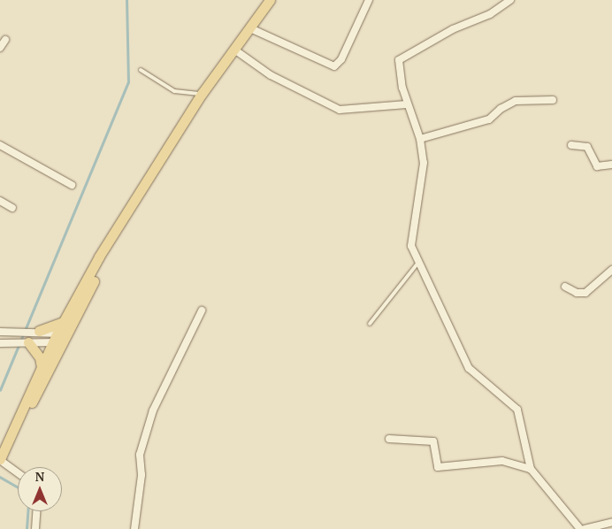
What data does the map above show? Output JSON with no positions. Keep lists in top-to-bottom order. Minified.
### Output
{"north":"top"}
